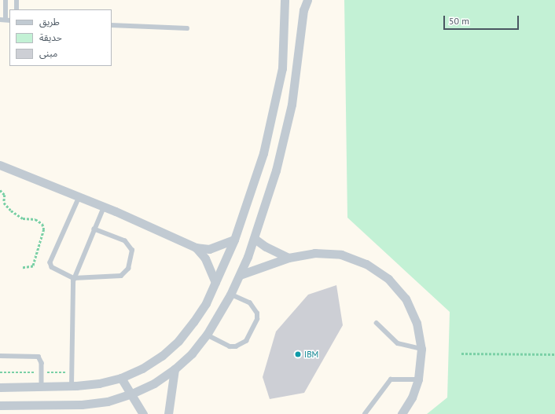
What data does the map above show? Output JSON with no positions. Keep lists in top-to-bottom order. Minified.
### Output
{"places":["IBM"],"legend":["طريق","حديقة","مبنى"],"scale_bar":"50 m"}
